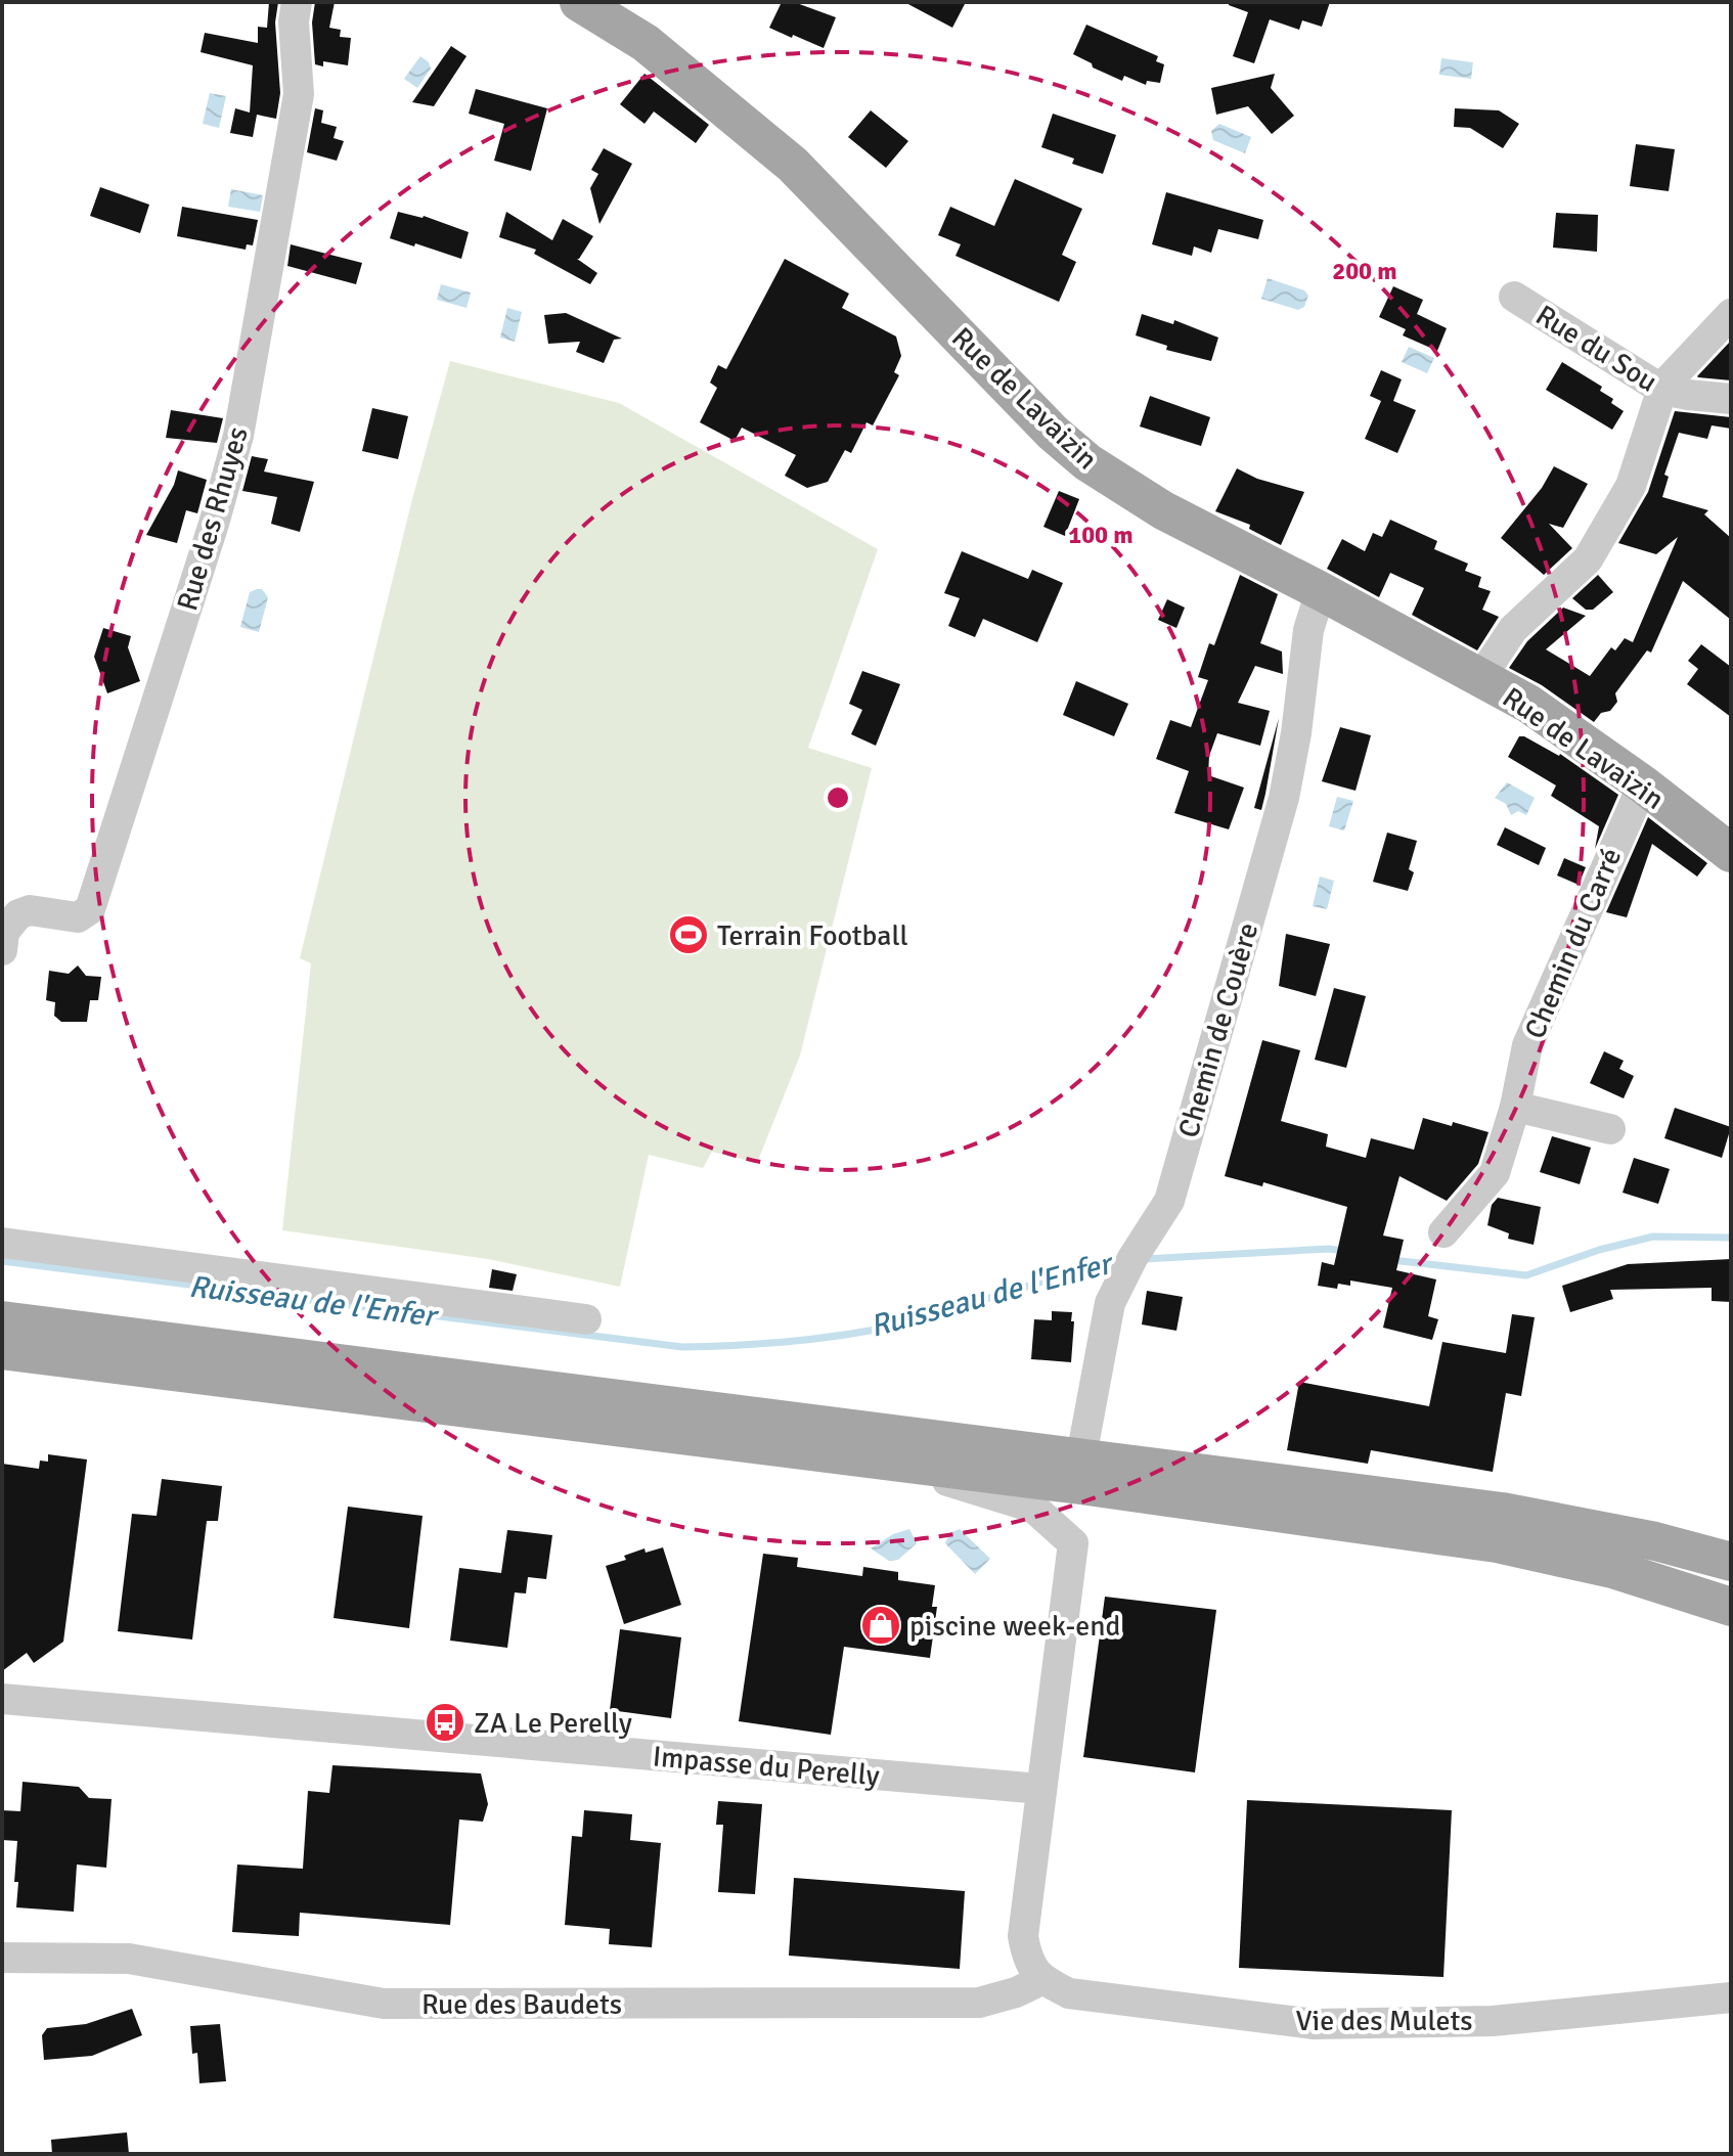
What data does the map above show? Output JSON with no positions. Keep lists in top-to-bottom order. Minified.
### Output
{"streets":{"main road":["Rue de Lavaizin"],"street":["Rue du Sou","Rue des Rhuyes","Chemin du Carré","Chemin de Couère","Impasse du Perelly","Rue des Baudets","Vie des Mulets"]},"crossings":[["Rue de Lavaizin","Chemin du Carré"],["Rue de Lavaizin","Chemin de Couère"],["Rue des Baudets","Vie des Mulets"]],"water":["Ruisseau de l'Enfer"],"places":{"sports":["Terrain Football"],"shop":["piscine week-end"],"bus stop":["ZA Le Perelly"]},"rings":["200 m","100 m"]}
